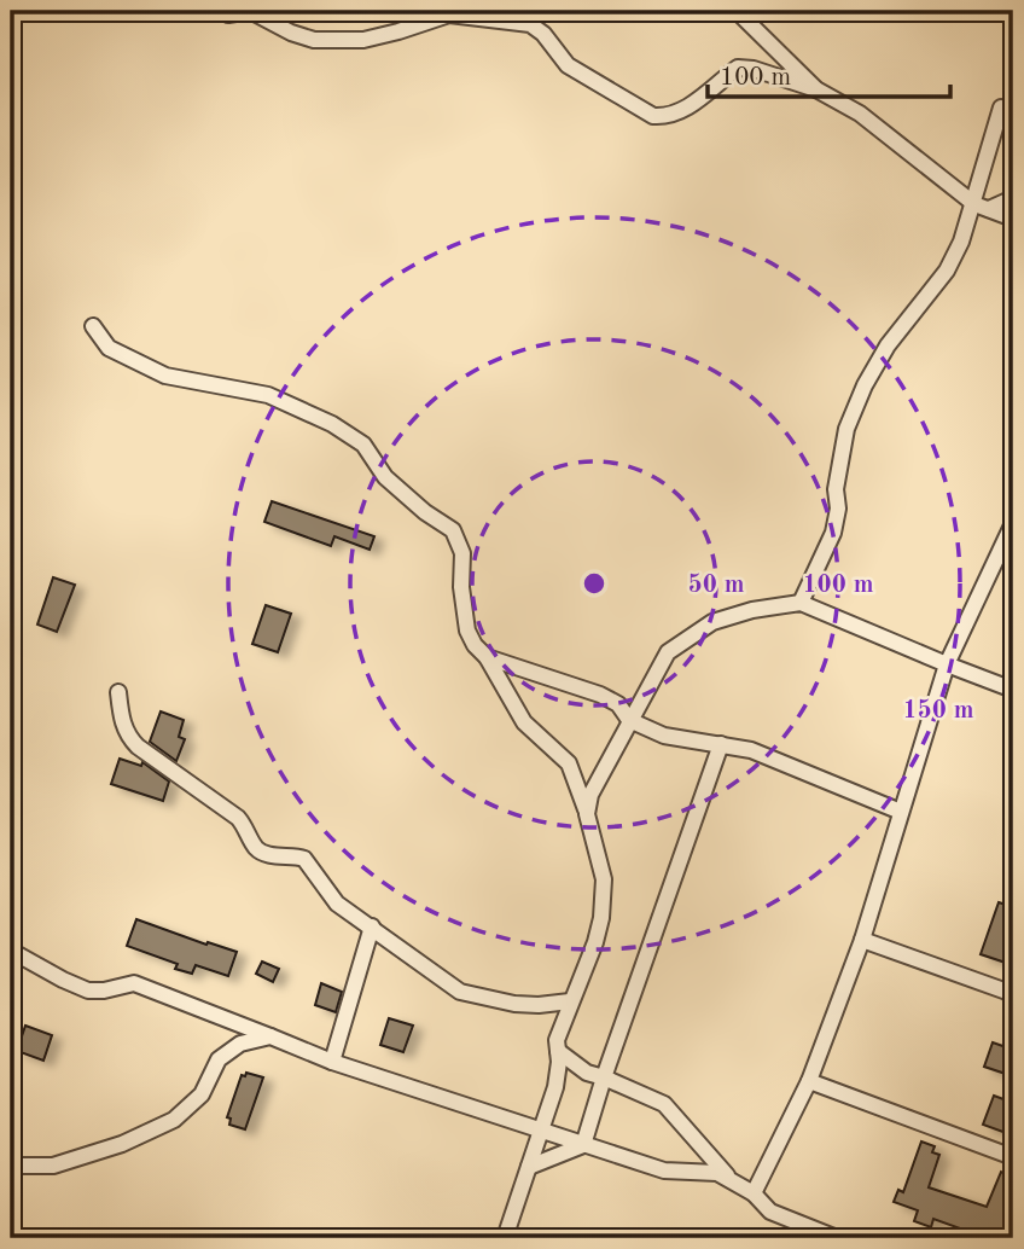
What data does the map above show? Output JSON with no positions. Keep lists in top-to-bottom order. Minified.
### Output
{"scale_bar":"100 m","rings":["50 m","100 m","150 m"]}
